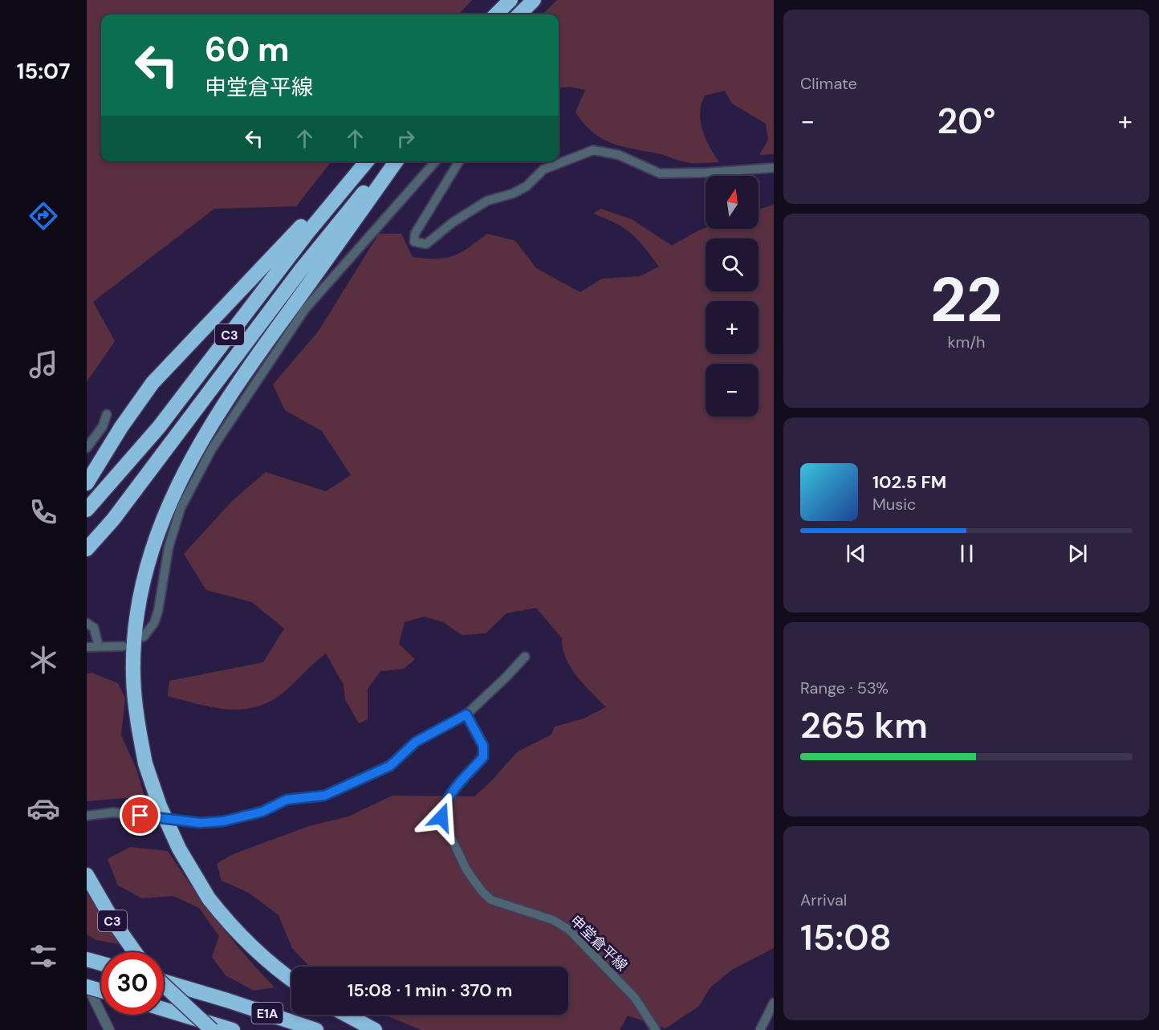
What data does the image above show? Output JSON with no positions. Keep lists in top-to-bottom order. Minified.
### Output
{"streets":{"highway":["C3","E1A"],"street":["申堂倉平線"]},"north":"top","page":{"tabs":"15:07","tile":["Climate",["22","km/h"],["Range · 53%","265 km"],["Arrival","15:08"]],"turn":["60 m","申堂倉平線"],"heat":["−","20°","+"],"map_buttons":["+","−"],"song":["102.5 FM","Music"],"limit":"30","trip":"15:08 · 1 min · 370 m"}}
